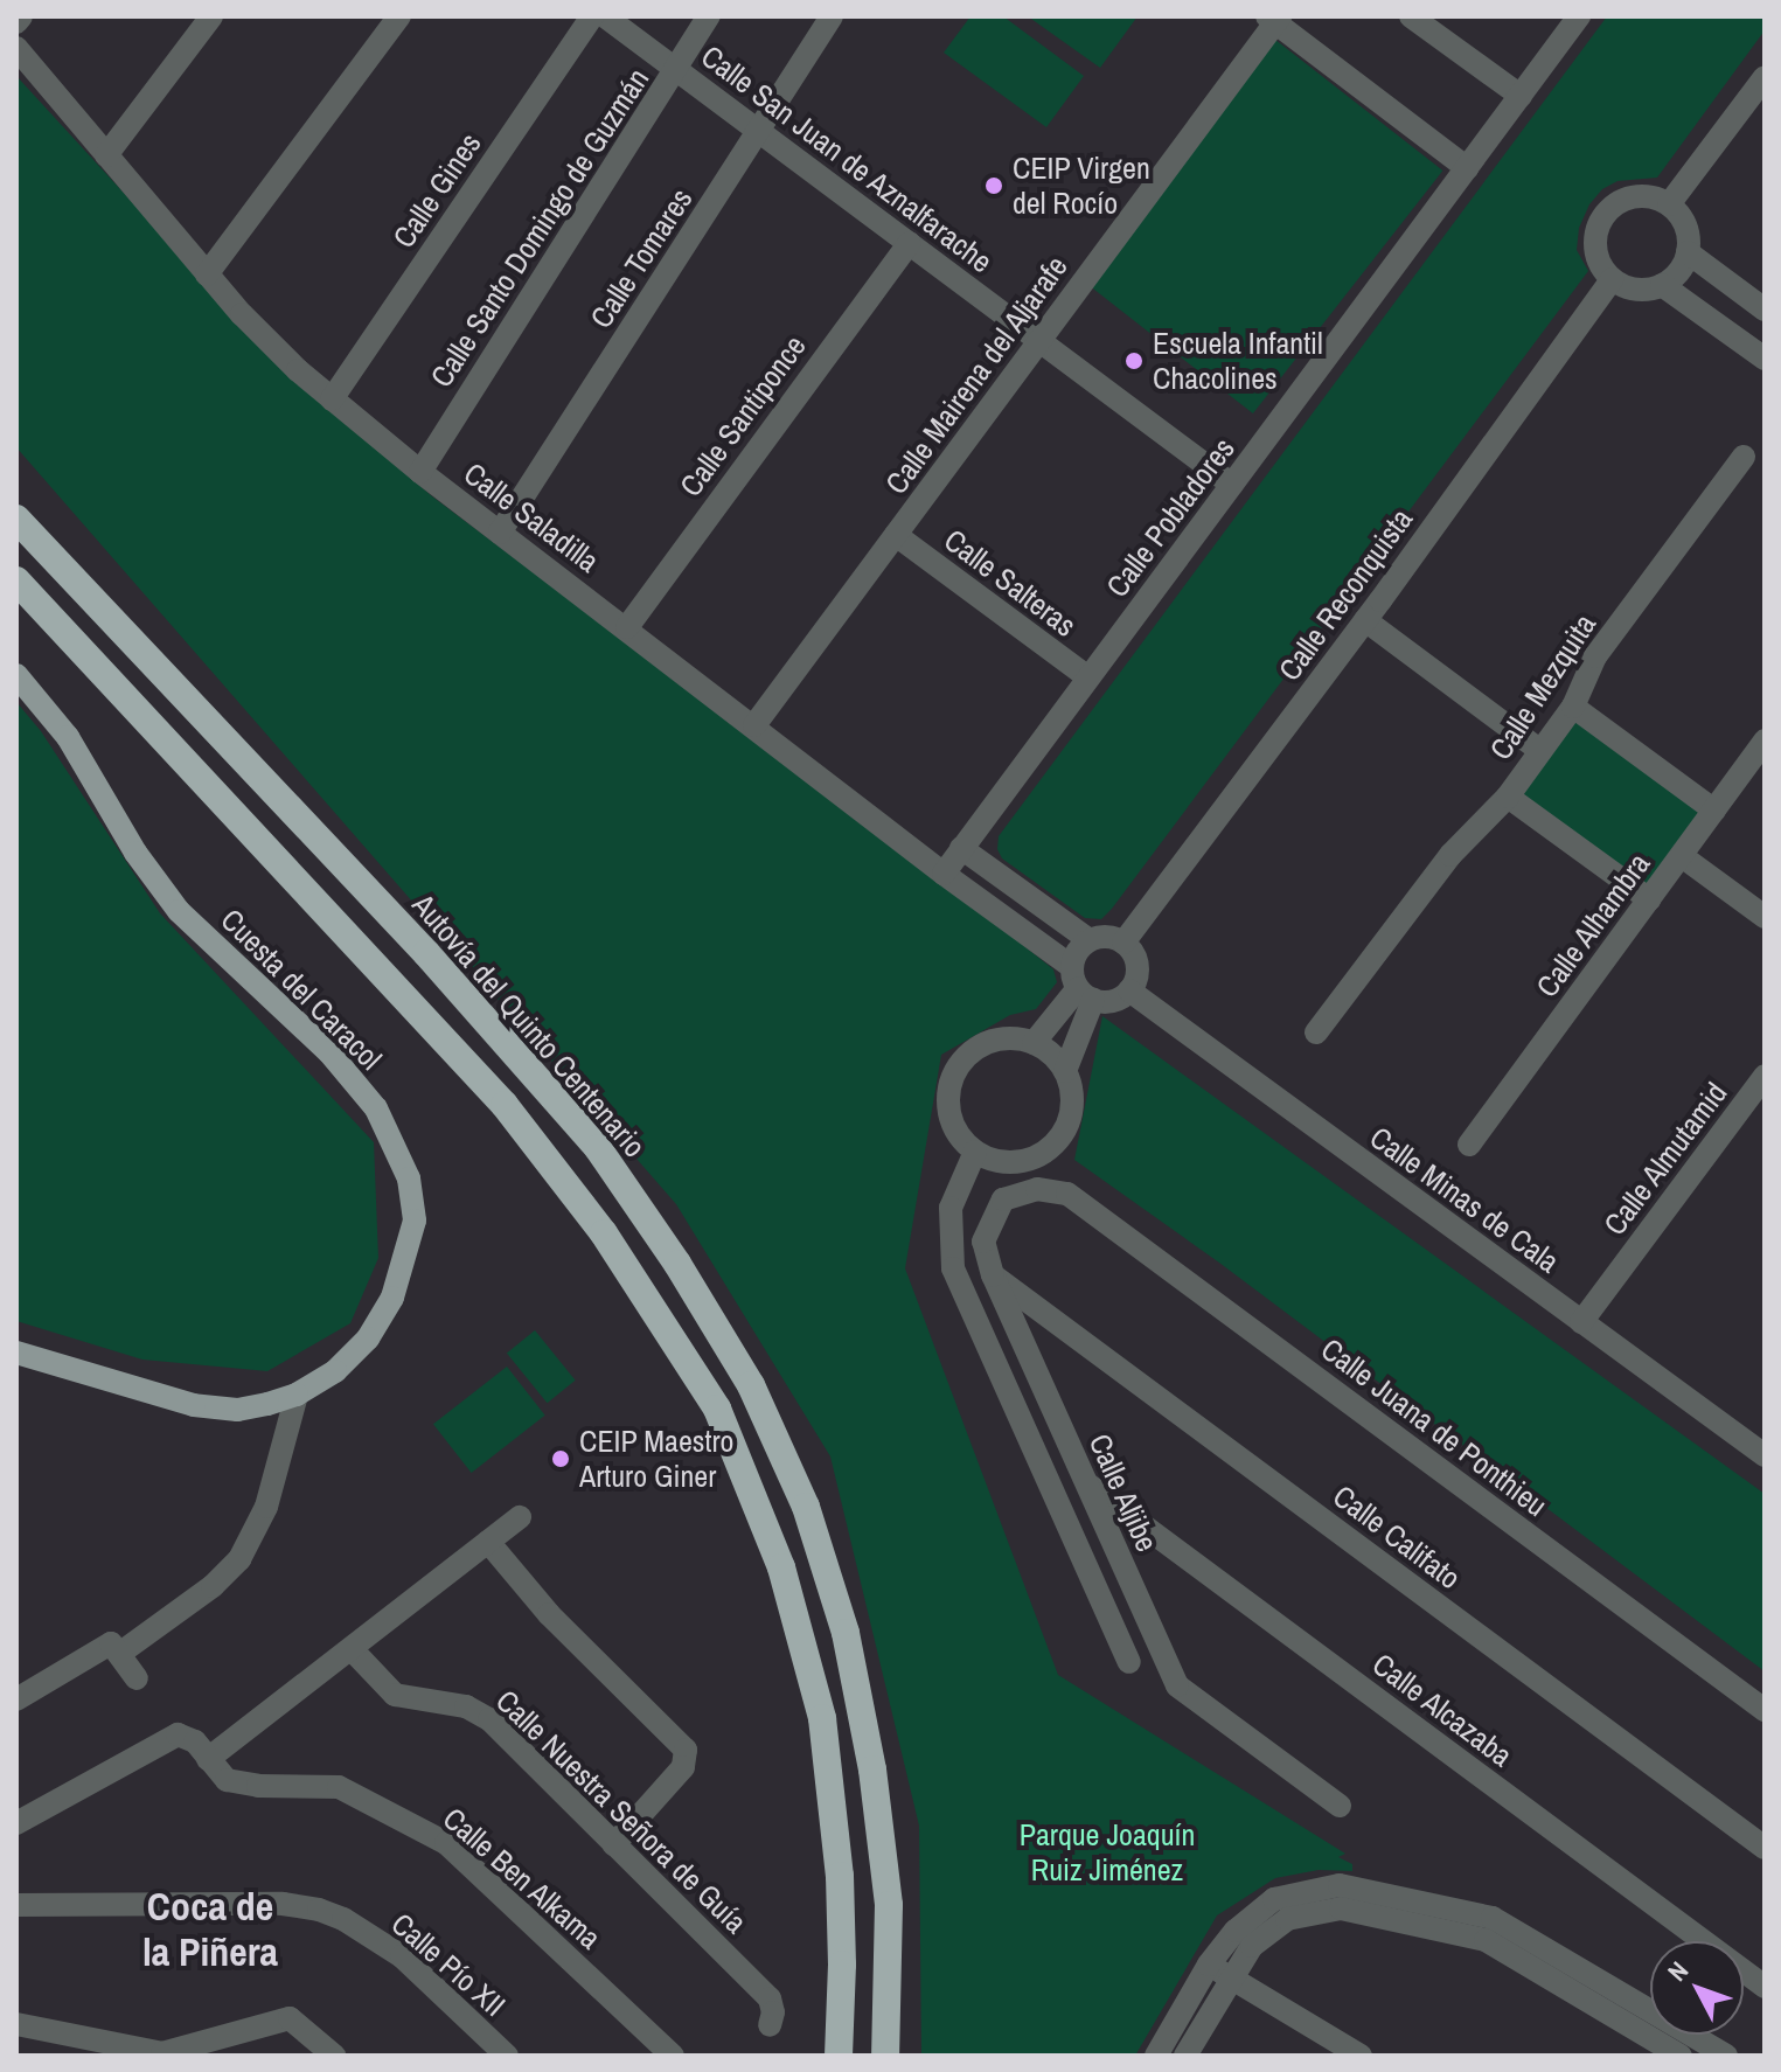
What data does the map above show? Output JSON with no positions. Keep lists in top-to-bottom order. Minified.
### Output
{"streets":{"highway":["Autovía del Quinto Centenario"],"main road":["Cuesta del Caracol"],"street":["Calle San Juan de Aznalfarache","Calle Gines","Calle Santo Domingo de Guzmán","Calle Tomares","Calle Mairena del Aljarafe","Calle Santiponce","Calle Saladilla","Calle Pobladores","Calle Salteras","Calle Reconquista","Calle Mezquita","Calle Alhambra","Calle Almutamid","Calle Minas de Cala","Calle Juana de Ponthieu","Calle Aljibe","Calle Califato","Calle Alcazaba","Calle Nuestra Señora de Guía","Calle Ben Alkama","Calle Pío XII"]},"crossings":[["Calle San Juan de Aznalfarache","Calle Santo Domingo de Guzmán"],["Calle San Juan de Aznalfarache","Calle Tomares"],["Calle San Juan de Aznalfarache","Calle Mairena del Aljarafe"],["Calle San Juan de Aznalfarache","Calle Santiponce"],["Calle San Juan de Aznalfarache","Calle Pobladores"],["Calle Gines","Calle Saladilla"],["Calle Santo Domingo de Guzmán","Calle Saladilla"],["Calle Tomares","Calle Saladilla"],["Calle Mairena del Aljarafe","Calle Saladilla"],["Calle Mairena del Aljarafe","Calle Salteras"],["Calle Santiponce","Calle Saladilla"],["Calle Saladilla","Calle Pobladores"],["Calle Saladilla","Calle Reconquista"],["Calle Saladilla","Calle Minas de Cala"],["Calle Pobladores","Calle Salteras"],["Calle Reconquista","Calle Minas de Cala"],["Calle Almutamid","Calle Minas de Cala"],["Calle Juana de Ponthieu","Calle Aljibe"],["Calle Aljibe","Calle Califato"],["Calle Aljibe","Calle Alcazaba"]],"districts":["Coca de la Piñera"],"parks":["Parque Joaquín Ruiz Jiménez"],"places":["CEIP Virgen del Rocío","Escuela Infantil Chacolines","CEIP Maestro Arturo Giner"],"north":"top left"}
